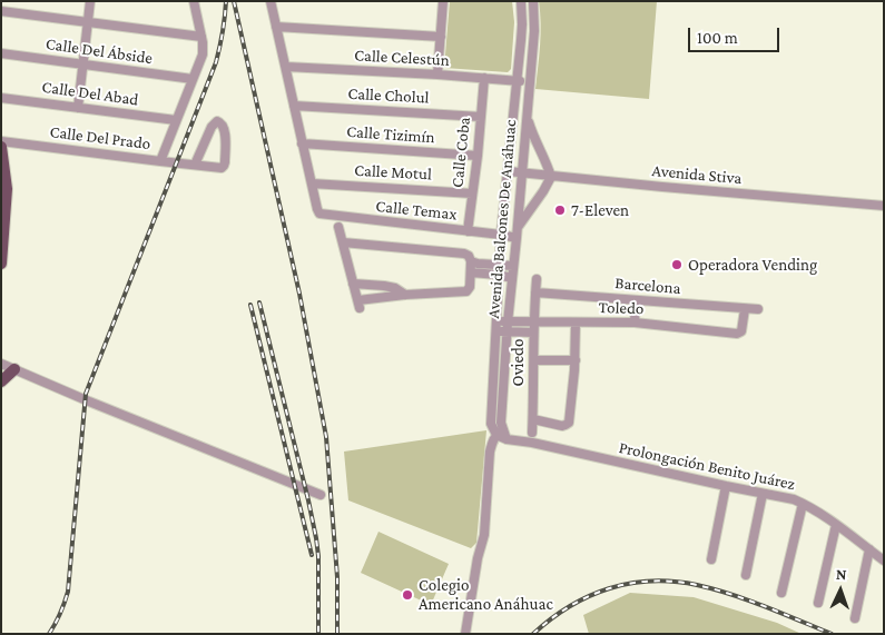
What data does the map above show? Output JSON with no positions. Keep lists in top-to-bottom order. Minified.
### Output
{"streets":{"street":["Calle Del Ábside","Calle Celestún","Calle Del Abad","Calle Cholul","Calle Tizimín","Calle Del Prado","Calle Coba","Calle Motul","Avenida Stiva","Calle Temax","Avenida Balcones De Anáhuac","Barcelona","Toledo","Oviedo","Prolongación Benito Juárez"]},"crossings":[["Calle Celestún","Calle Coba"],["Calle Celestún","Avenida Balcones De Anáhuac"],["Calle Cholul","Calle Coba"],["Calle Tizimín","Calle Coba"],["Calle Coba","Calle Motul"],["Calle Coba","Calle Temax"],["Calle Motul","Calle Temax"],["Avenida Stiva","Avenida Balcones De Anáhuac"],["Calle Temax","Avenida Balcones De Anáhuac"],["Avenida Balcones De Anáhuac","Toledo"],["Avenida Balcones De Anáhuac","Prolongación Benito Juárez"],["Barcelona","Toledo"],["Barcelona","Oviedo"],["Toledo","Oviedo"]],"places":["7-Eleven","Operadora Vending","Colegio Americano Anáhuac"],"scale_bar":"100 m","north":"top"}
